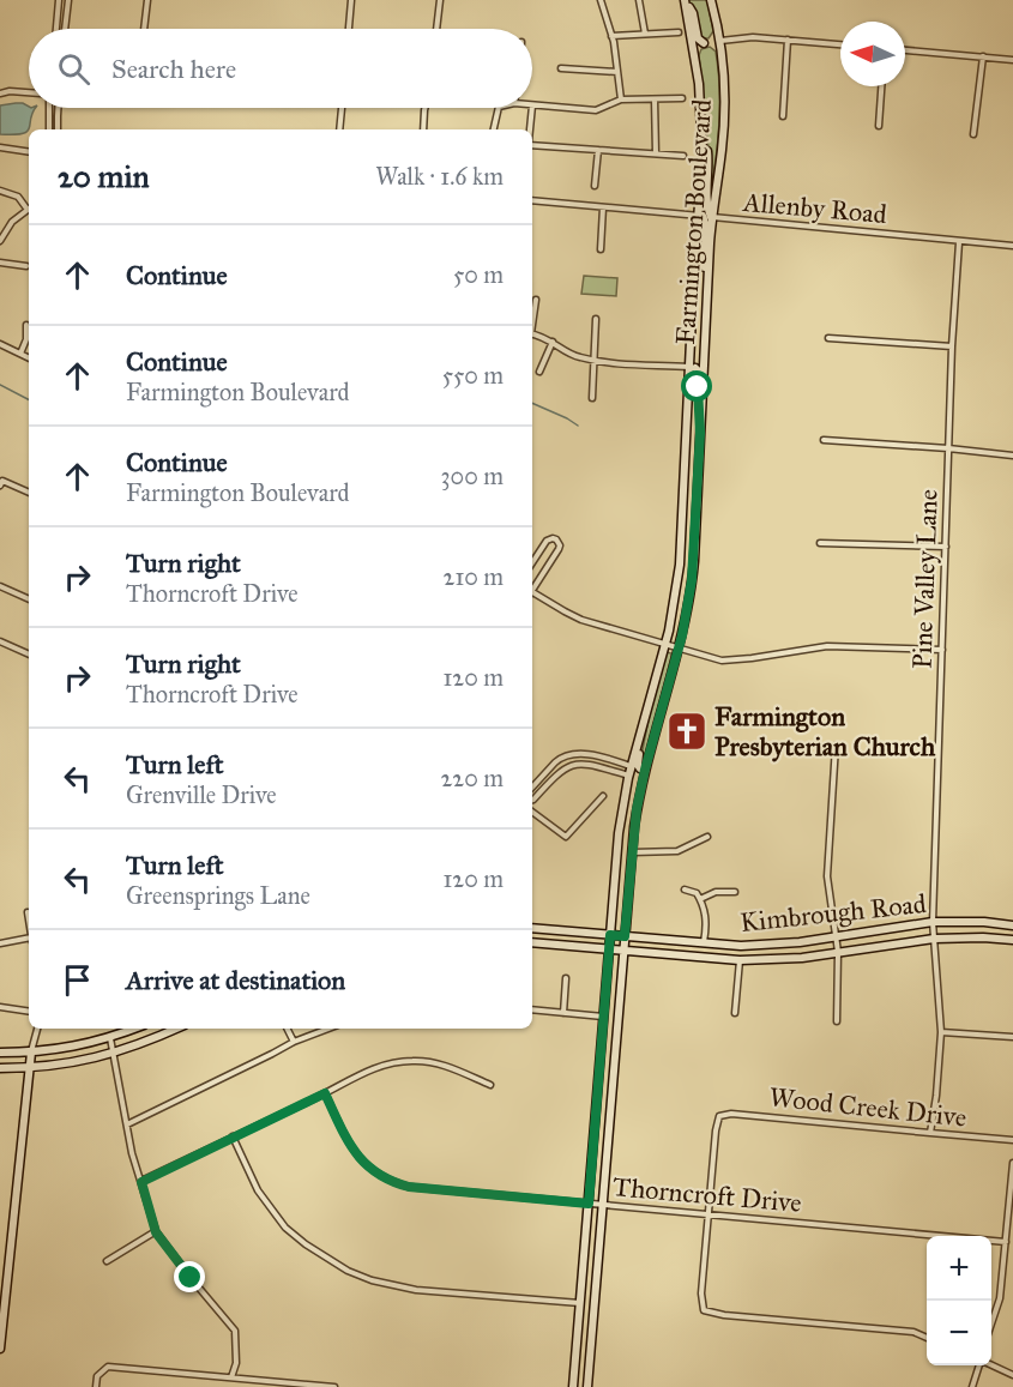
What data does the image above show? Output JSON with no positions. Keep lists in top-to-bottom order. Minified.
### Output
{"streets":{"main road":["Farmington Boulevard","Kimbrough Road"],"street":["Allenby Road","Pine Valley Lane","Wood Creek Drive","Thorncroft Drive"]},"crossings":[["Allenby Road","Farmington Boulevard"],["Allenby Road","Pine Valley Lane"],["Farmington Boulevard","Kimbrough Road"],["Farmington Boulevard","Thorncroft Drive"],["Pine Valley Lane","Kimbrough Road"],["Pine Valley Lane","Wood Creek Drive"],["Wood Creek Drive","Thorncroft Drive"]],"places":{"church":["Farmington Presbyterian Church"]},"north":"left","page":{"search":"Search here","heading":["20 min","Walk · 1.6 km"],"list":[["Continue","50 m"],["Continue","Farmington Boulevard","550 m"],["Continue","Farmington Boulevard","300 m"],["Turn right","Thorncroft Drive","210 m"],["Turn right","Thorncroft Drive","120 m"],["Turn left","Grenville Drive","220 m"],["Turn left","Greensprings Lane","120 m"],"Arrive at destination"],"map_buttons":["+","−"]}}
